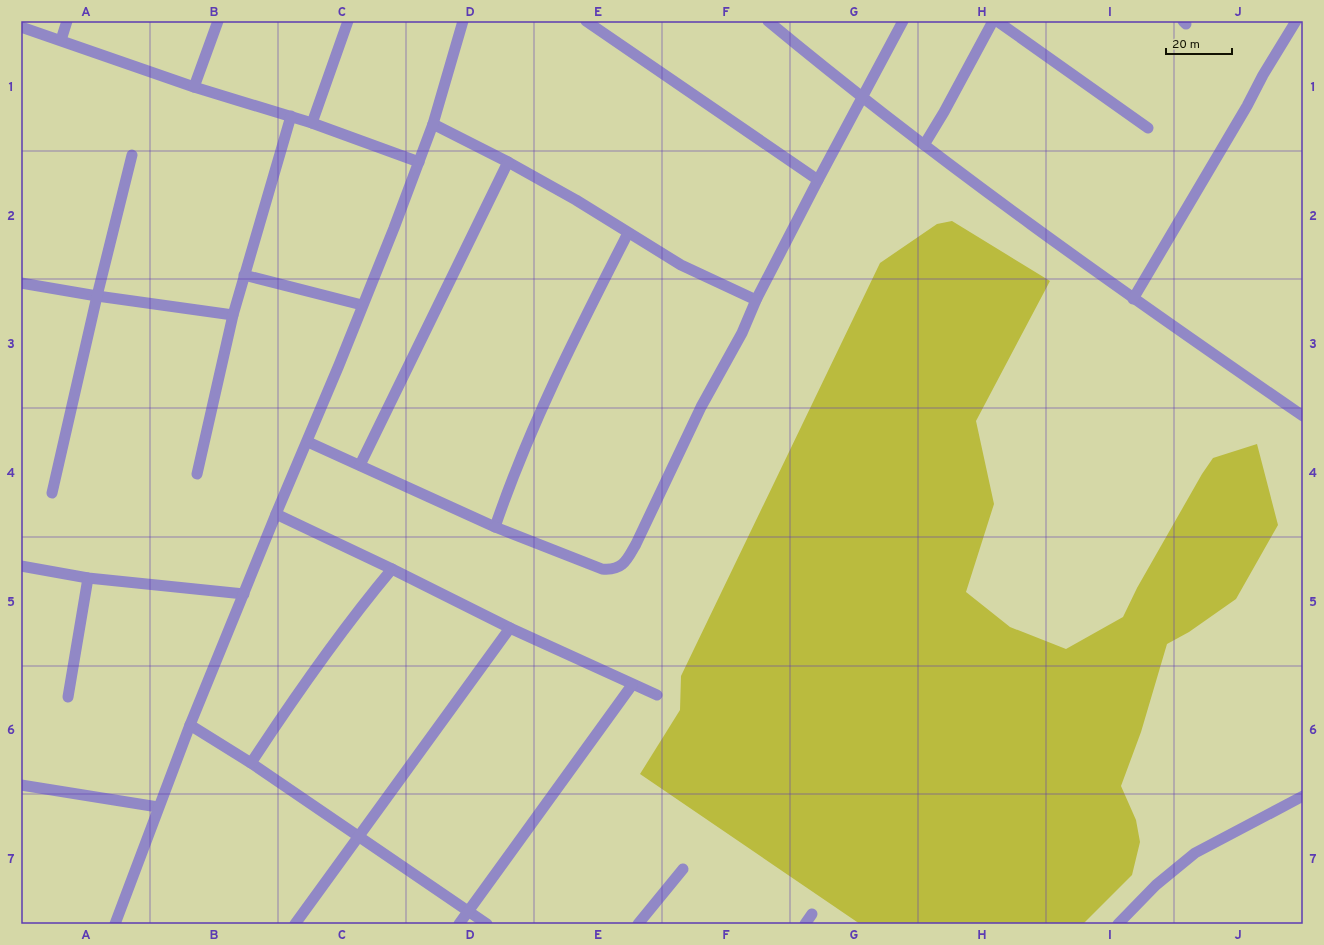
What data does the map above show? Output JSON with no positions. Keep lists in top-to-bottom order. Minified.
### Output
{"scale_bar":"20 m","grid":{"columns":["A","B","C","D","E","F","G","H","I","J"],"rows":["1","2","3","4","5","6","7"]}}
